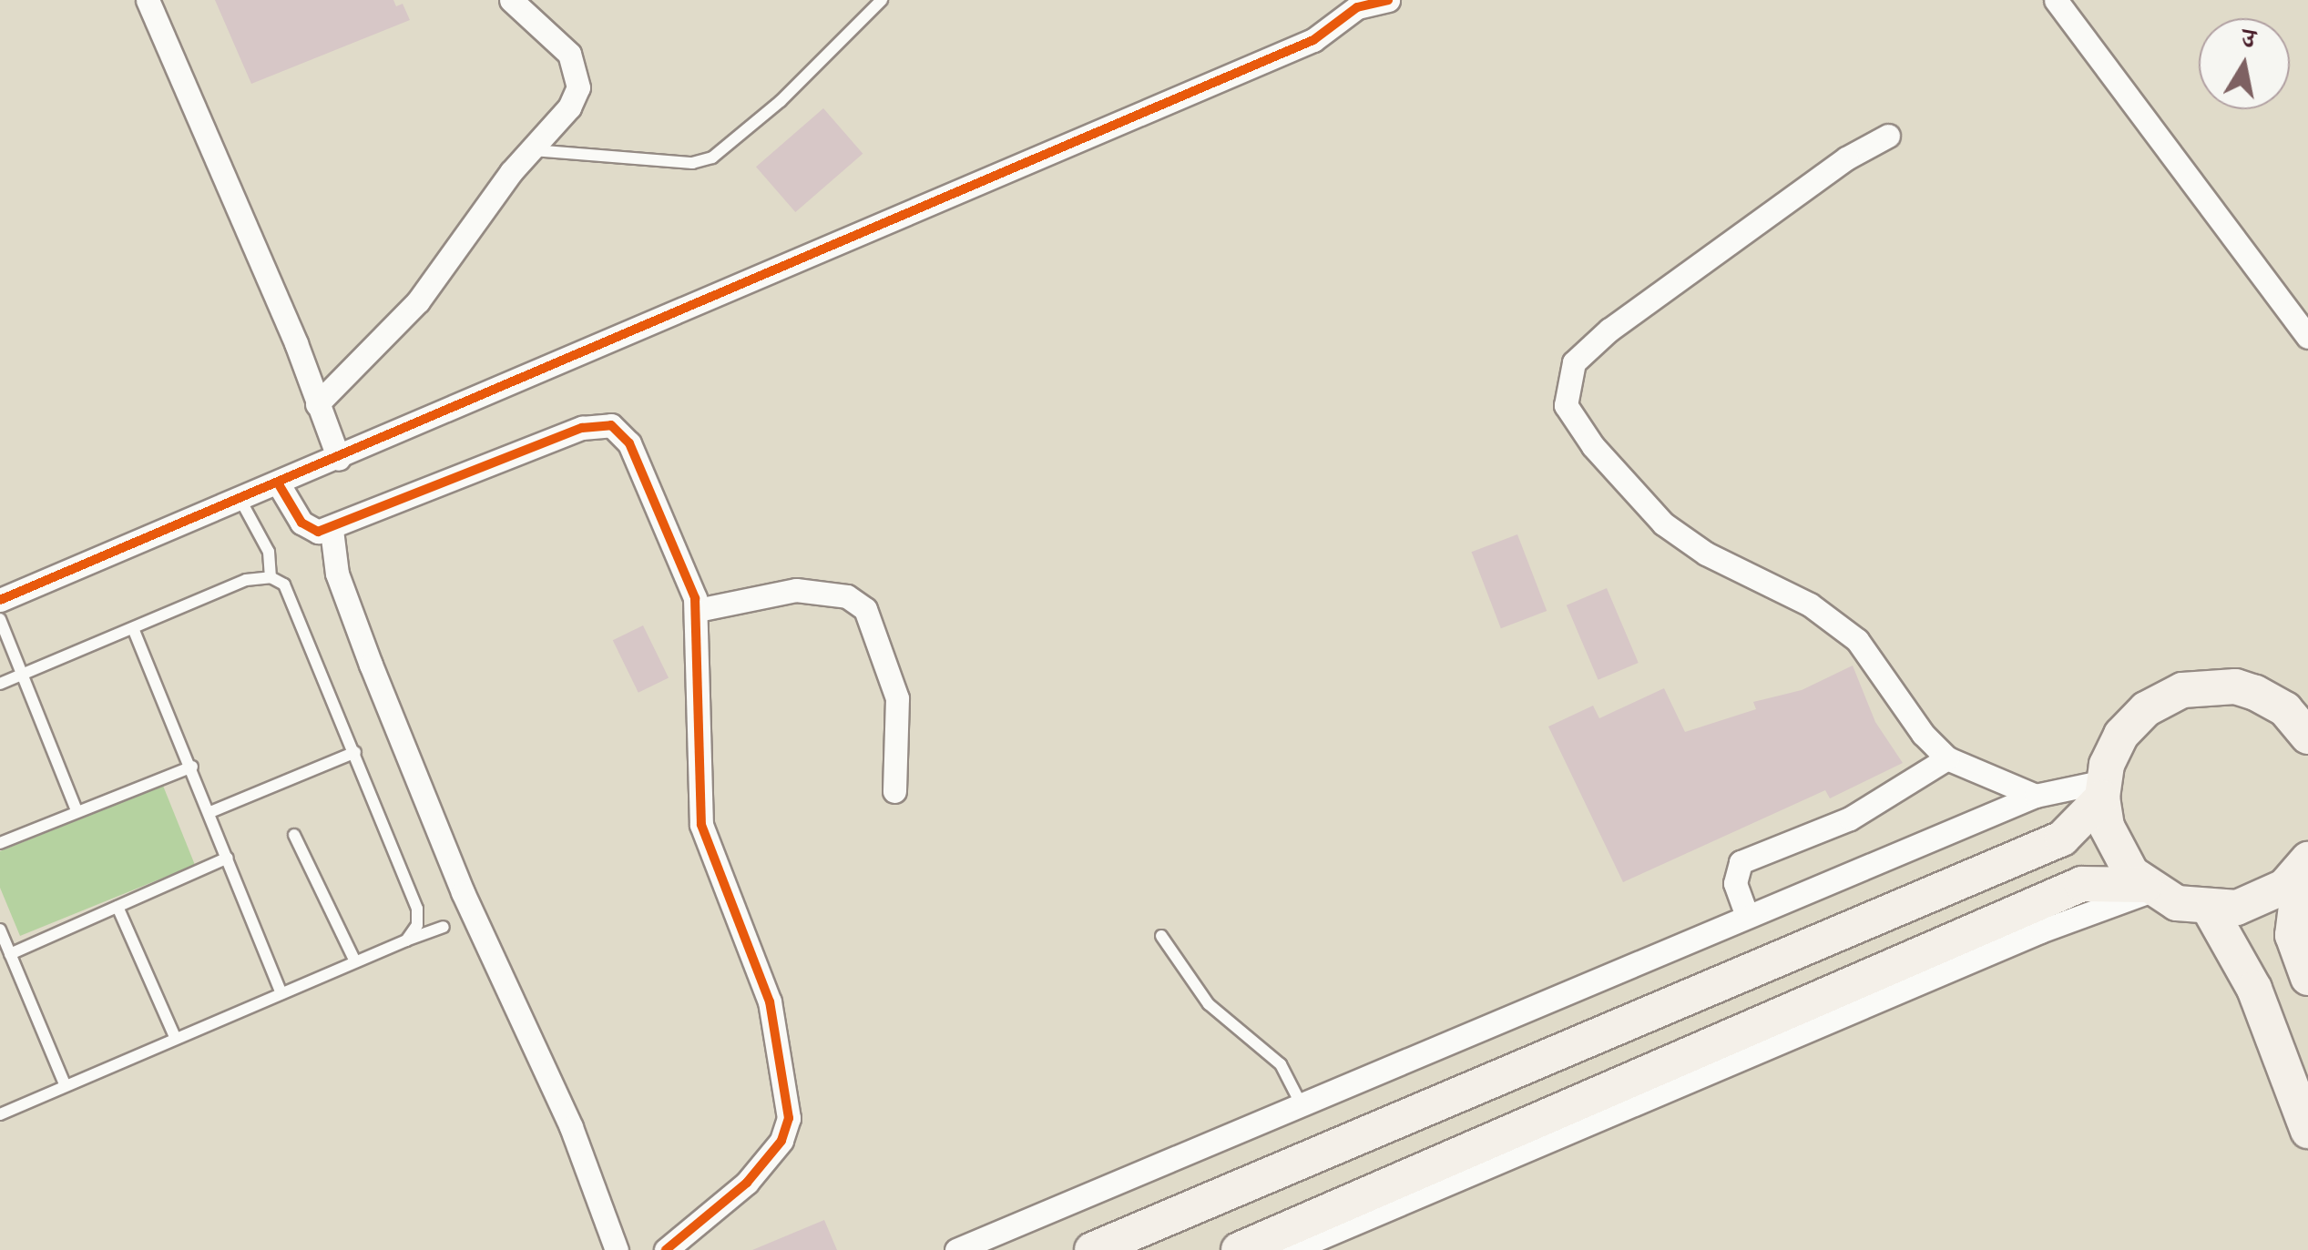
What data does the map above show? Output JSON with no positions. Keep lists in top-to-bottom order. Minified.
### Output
{"north":"top"}
